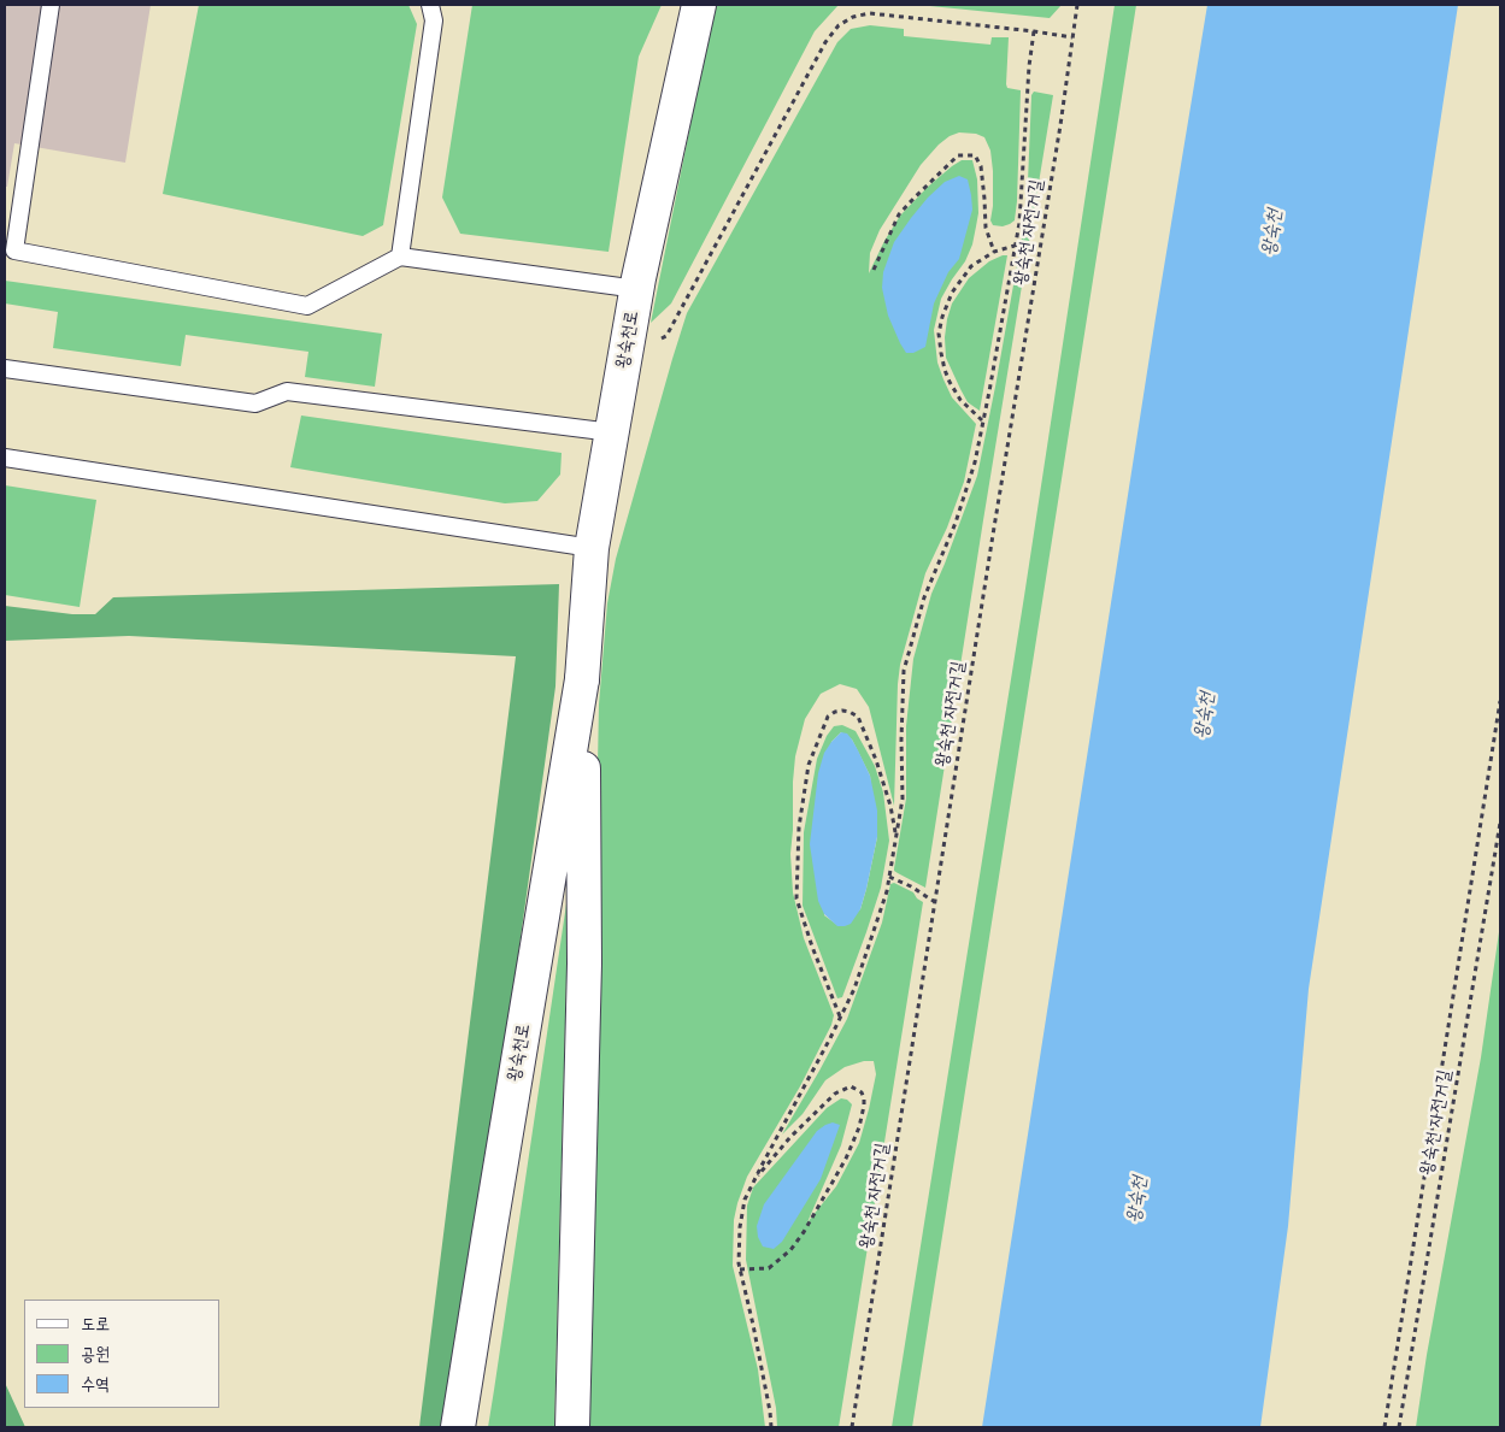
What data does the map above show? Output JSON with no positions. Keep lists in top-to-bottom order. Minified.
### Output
{"streets":{"street":["왕숙천로"],"path":["왕숙천 자전거길"]},"water":["왕숙천"],"legend":["도로","공원","수역"]}
